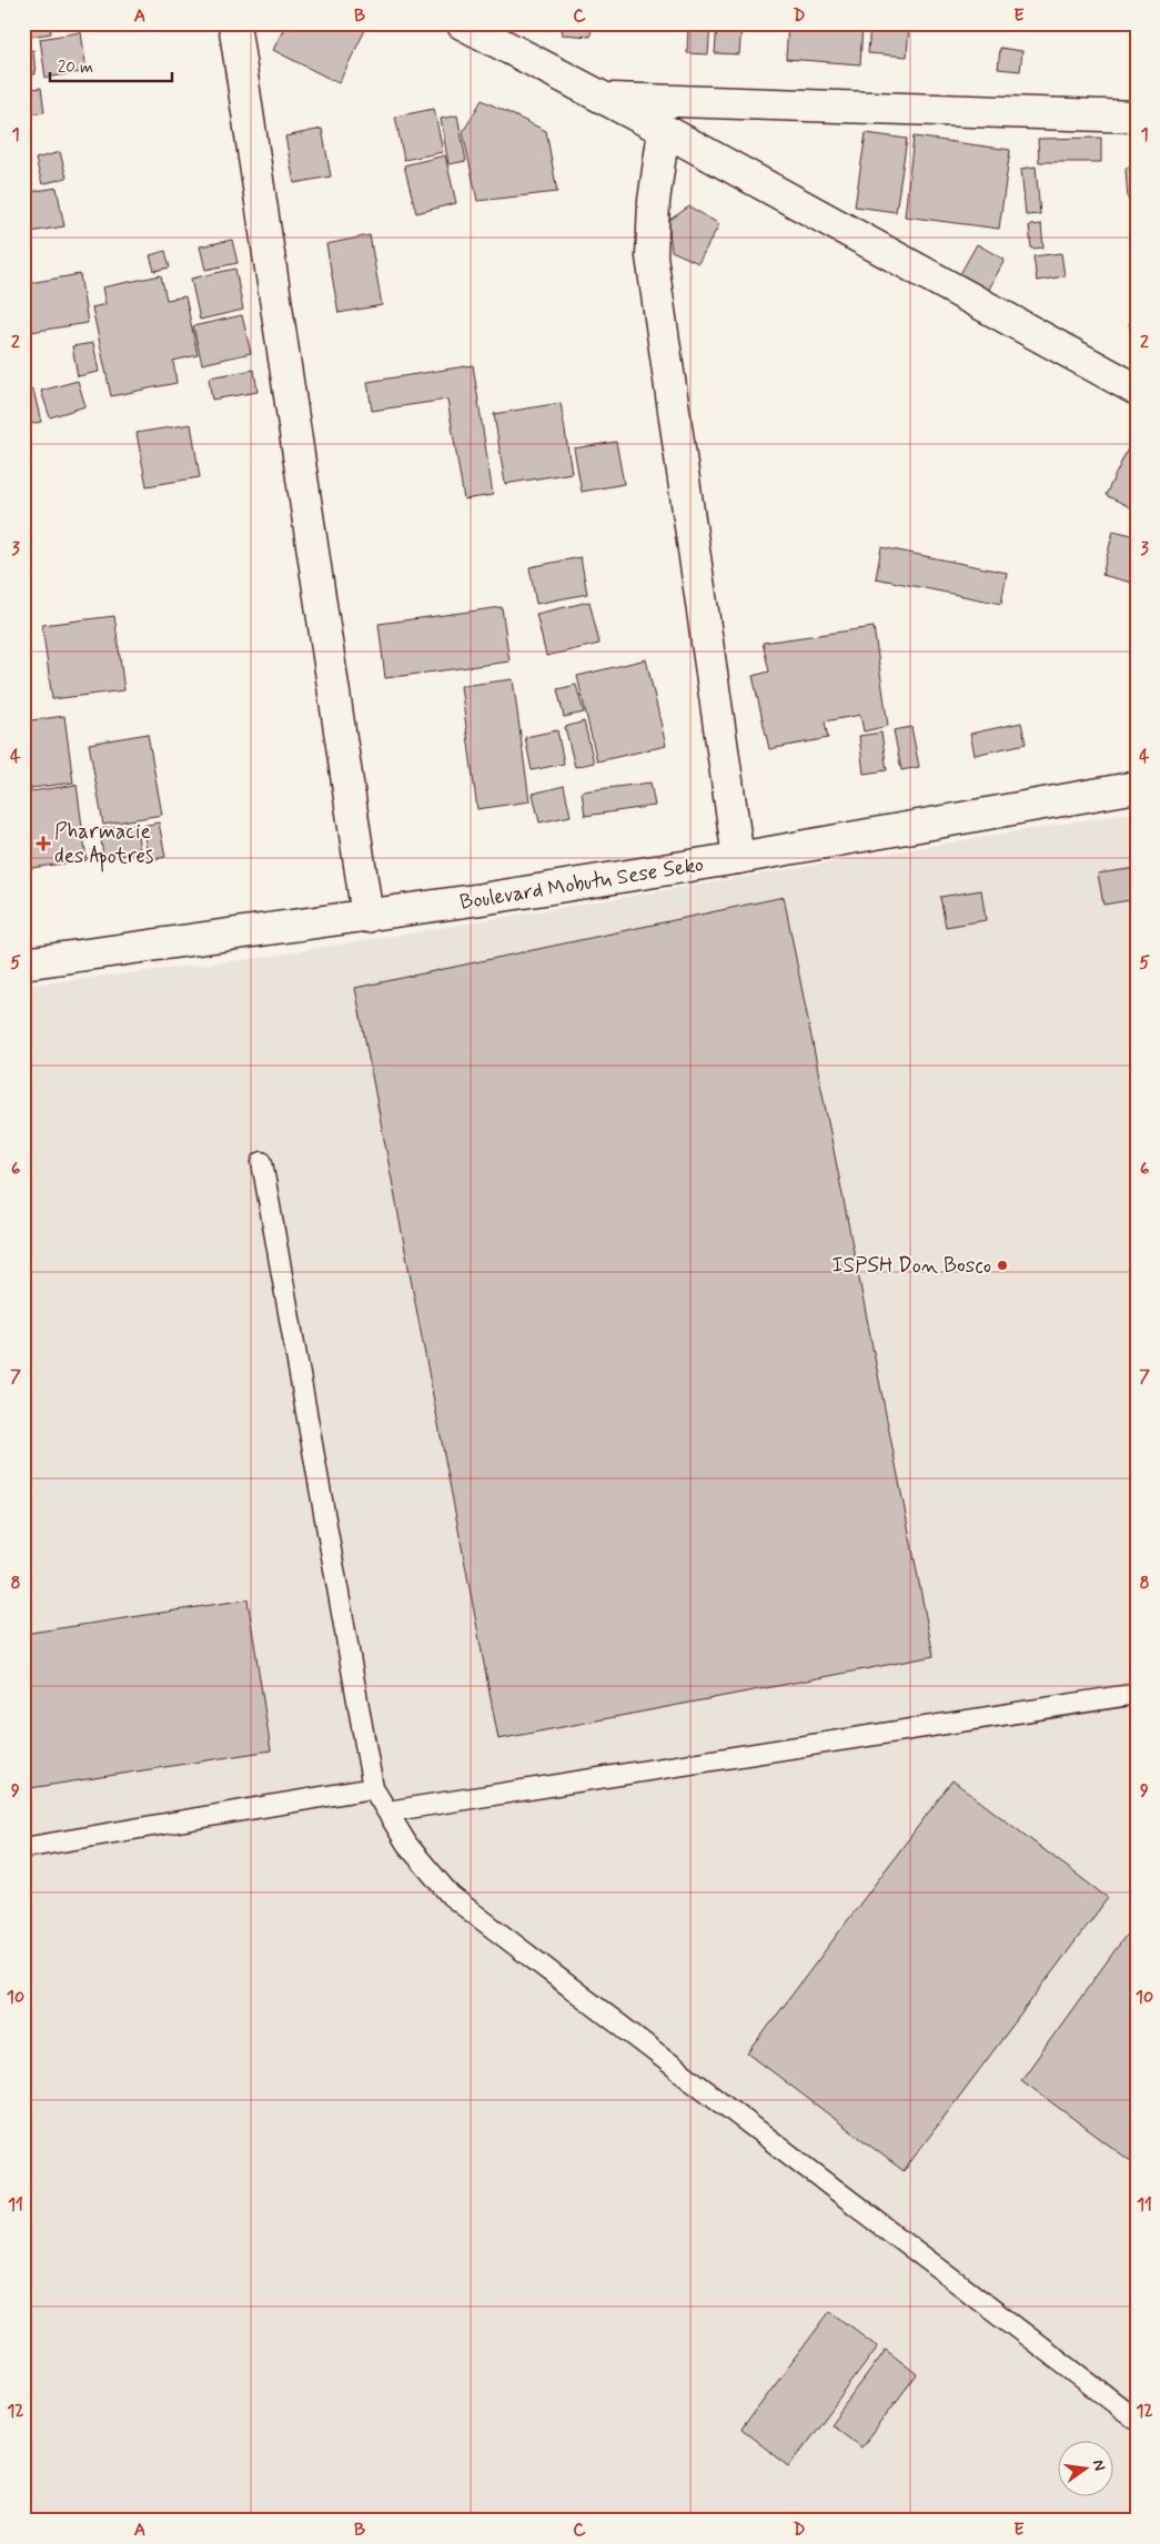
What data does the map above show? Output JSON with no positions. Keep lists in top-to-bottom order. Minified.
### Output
{"streets":{"street":["Boulevard Mobutu Sese Seko"]},"places":{"health":["Pharmacie des Apotres"],"other":["ISPSH Don Bosco"]},"scale_bar":"20 m","north":"right","grid":{"columns":["A","B","C","D","E"],"rows":["1","2","3","4","5","6","7","8","9","10","11","12"]}}
